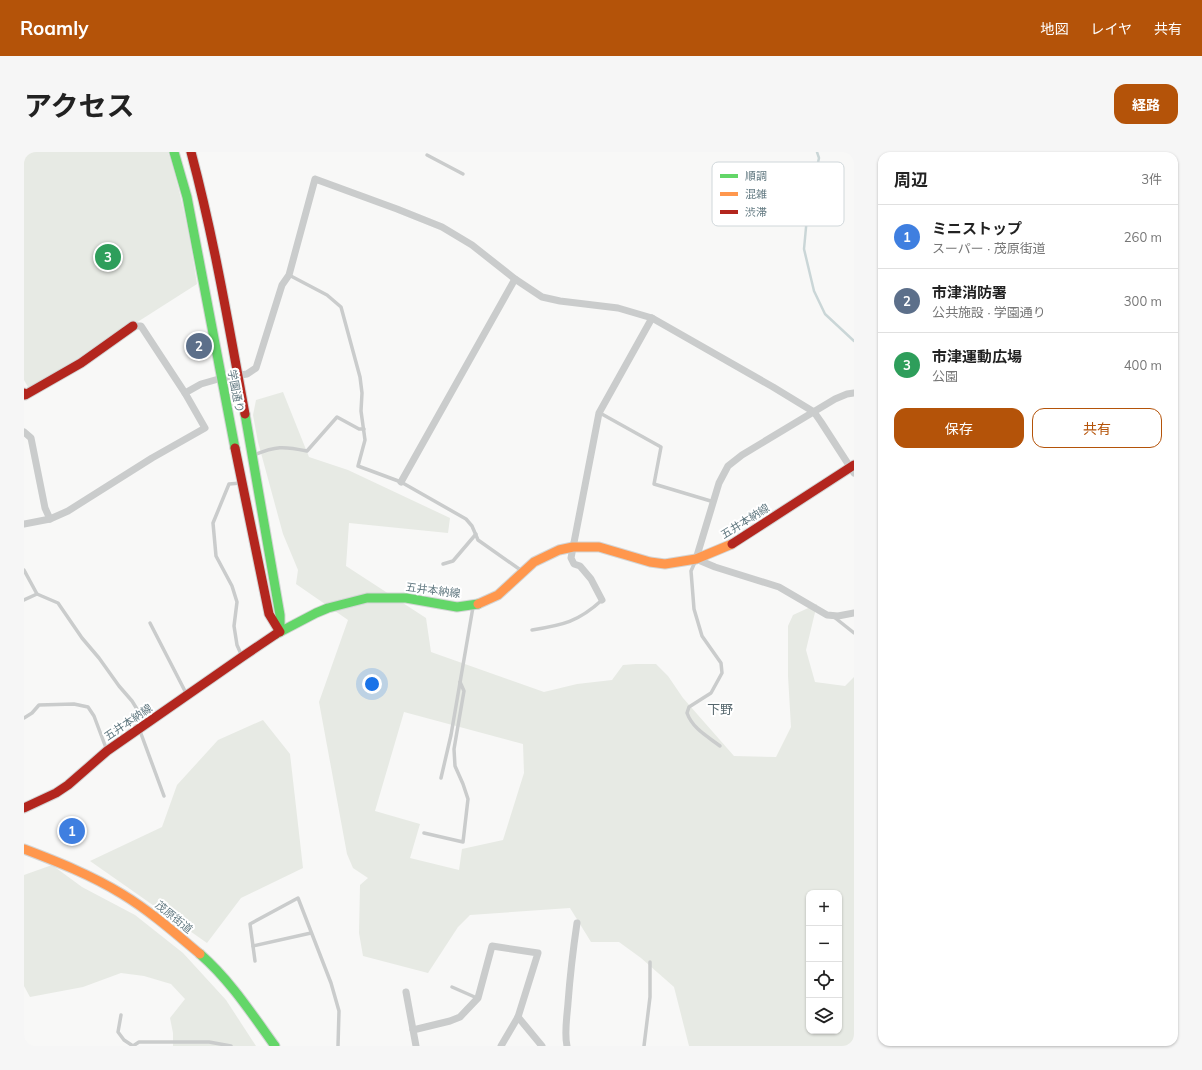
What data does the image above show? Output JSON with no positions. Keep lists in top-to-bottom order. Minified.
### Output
{"streets":{"main road":["学園通り","五井本納線","茂原街道"]},"crossings":[["学園通り","五井本納線"]],"districts":["下野"],"legend":["順調","混雑","渋滞"],"page":{"header":"Roamly","nav":["地図","レイヤ","共有"],"title":"アクセス","buttons":["経路",["保存","共有"]],"heading":["周辺","3件"],"list":[{"mark":"1","name":"ミニストップ","note":"スーパー · 茂原街道","value":"260 m"},{"mark":"2","name":"市津消防署","note":"公共施設 · 学園通り","value":"300 m"},{"mark":"3","name":"市津運動広場","note":"公園","value":"400 m"}],"pins":["3","2","1"],"map_buttons":["+","−"]}}
